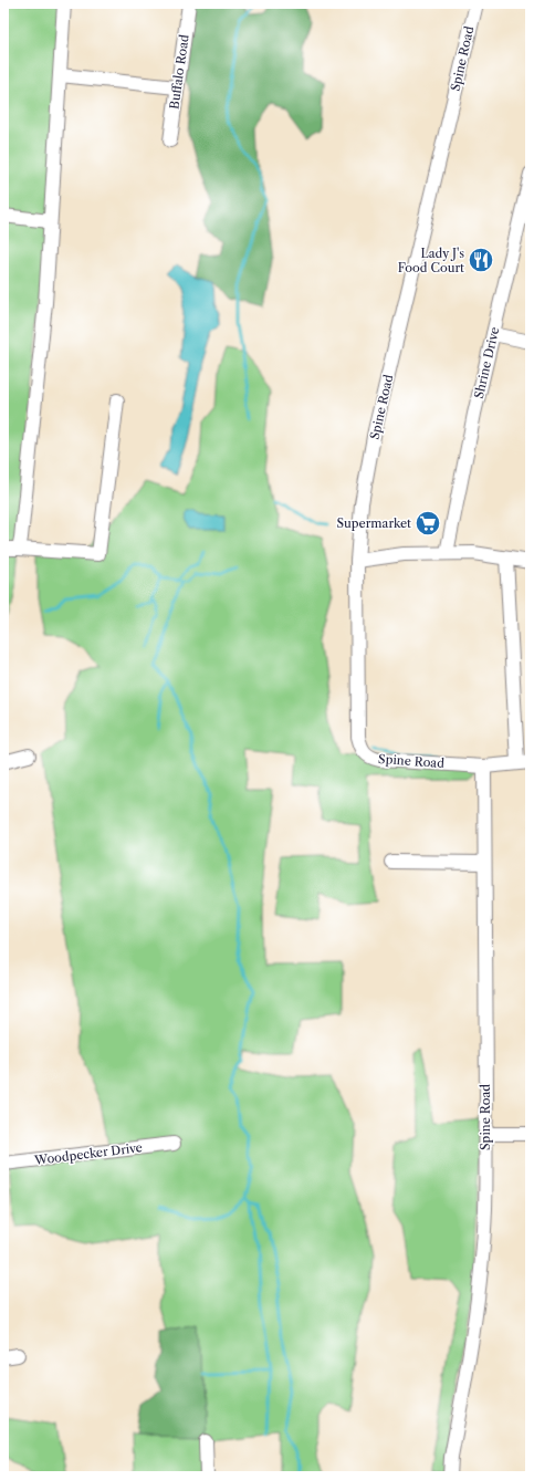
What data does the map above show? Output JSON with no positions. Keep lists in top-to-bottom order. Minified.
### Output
{"streets":{"street":["Spine Road","Buffalo Road","Shrine Drive","Woodpecker Drive"]},"places":{"restaurant":["Lady J's Food Court"],"supermarket":["Supermarket"]}}
